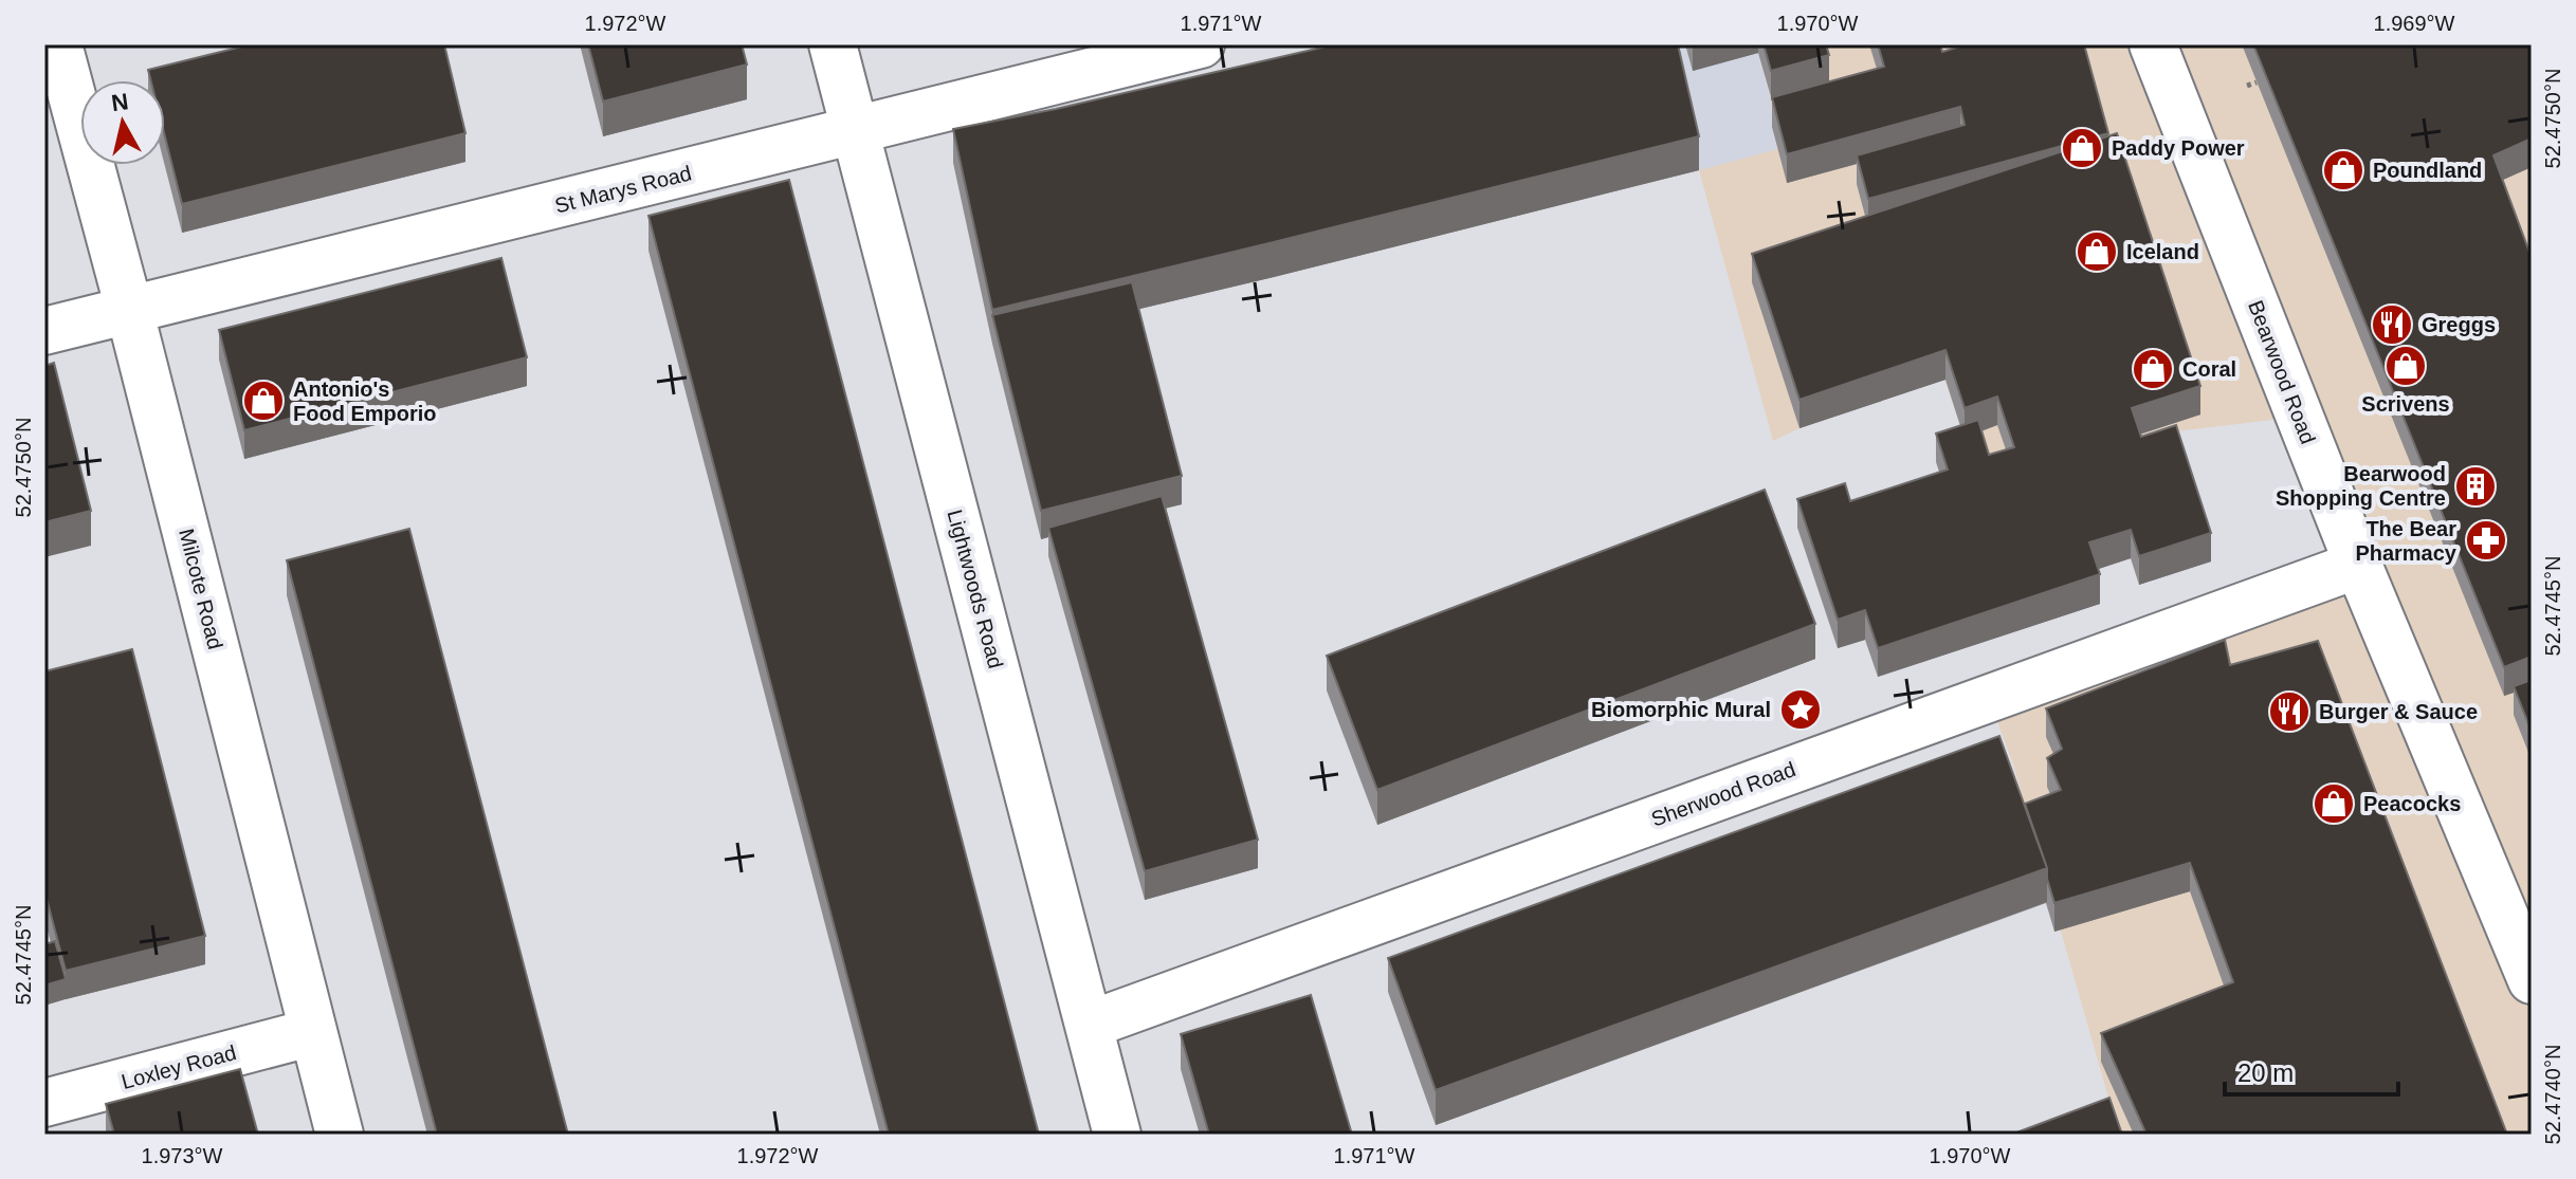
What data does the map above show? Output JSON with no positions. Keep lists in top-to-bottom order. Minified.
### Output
{"streets":{"street":["St Marys Road","Bearwood Road","Milcote Road","Lightwoods Road","Sherwood Road","Loxley Road"]},"crossings":[["St Marys Road","Milcote Road"],["St Marys Road","Lightwoods Road"],["Bearwood Road","Sherwood Road"],["Milcote Road","Loxley Road"],["Lightwoods Road","Sherwood Road"]],"places":{"shop":["Paddy Power","Poundland","Iceland","Scrivens","Coral","Antonio's Food Emporio","Peacocks"],"restaurant":["Greggs","Burger & Sauce"],"building":["Bearwood Shopping Centre"],"pharmacy":["The Bear Pharmacy"],"place":["Biomorphic Mural"]},"scale_bar":"20 m","north":"top","coordinates":["1.972°W","1.971°W","1.970°W","1.969°W","52.4750°N","52.4745°N","52.4740°N","1.973°W"]}
